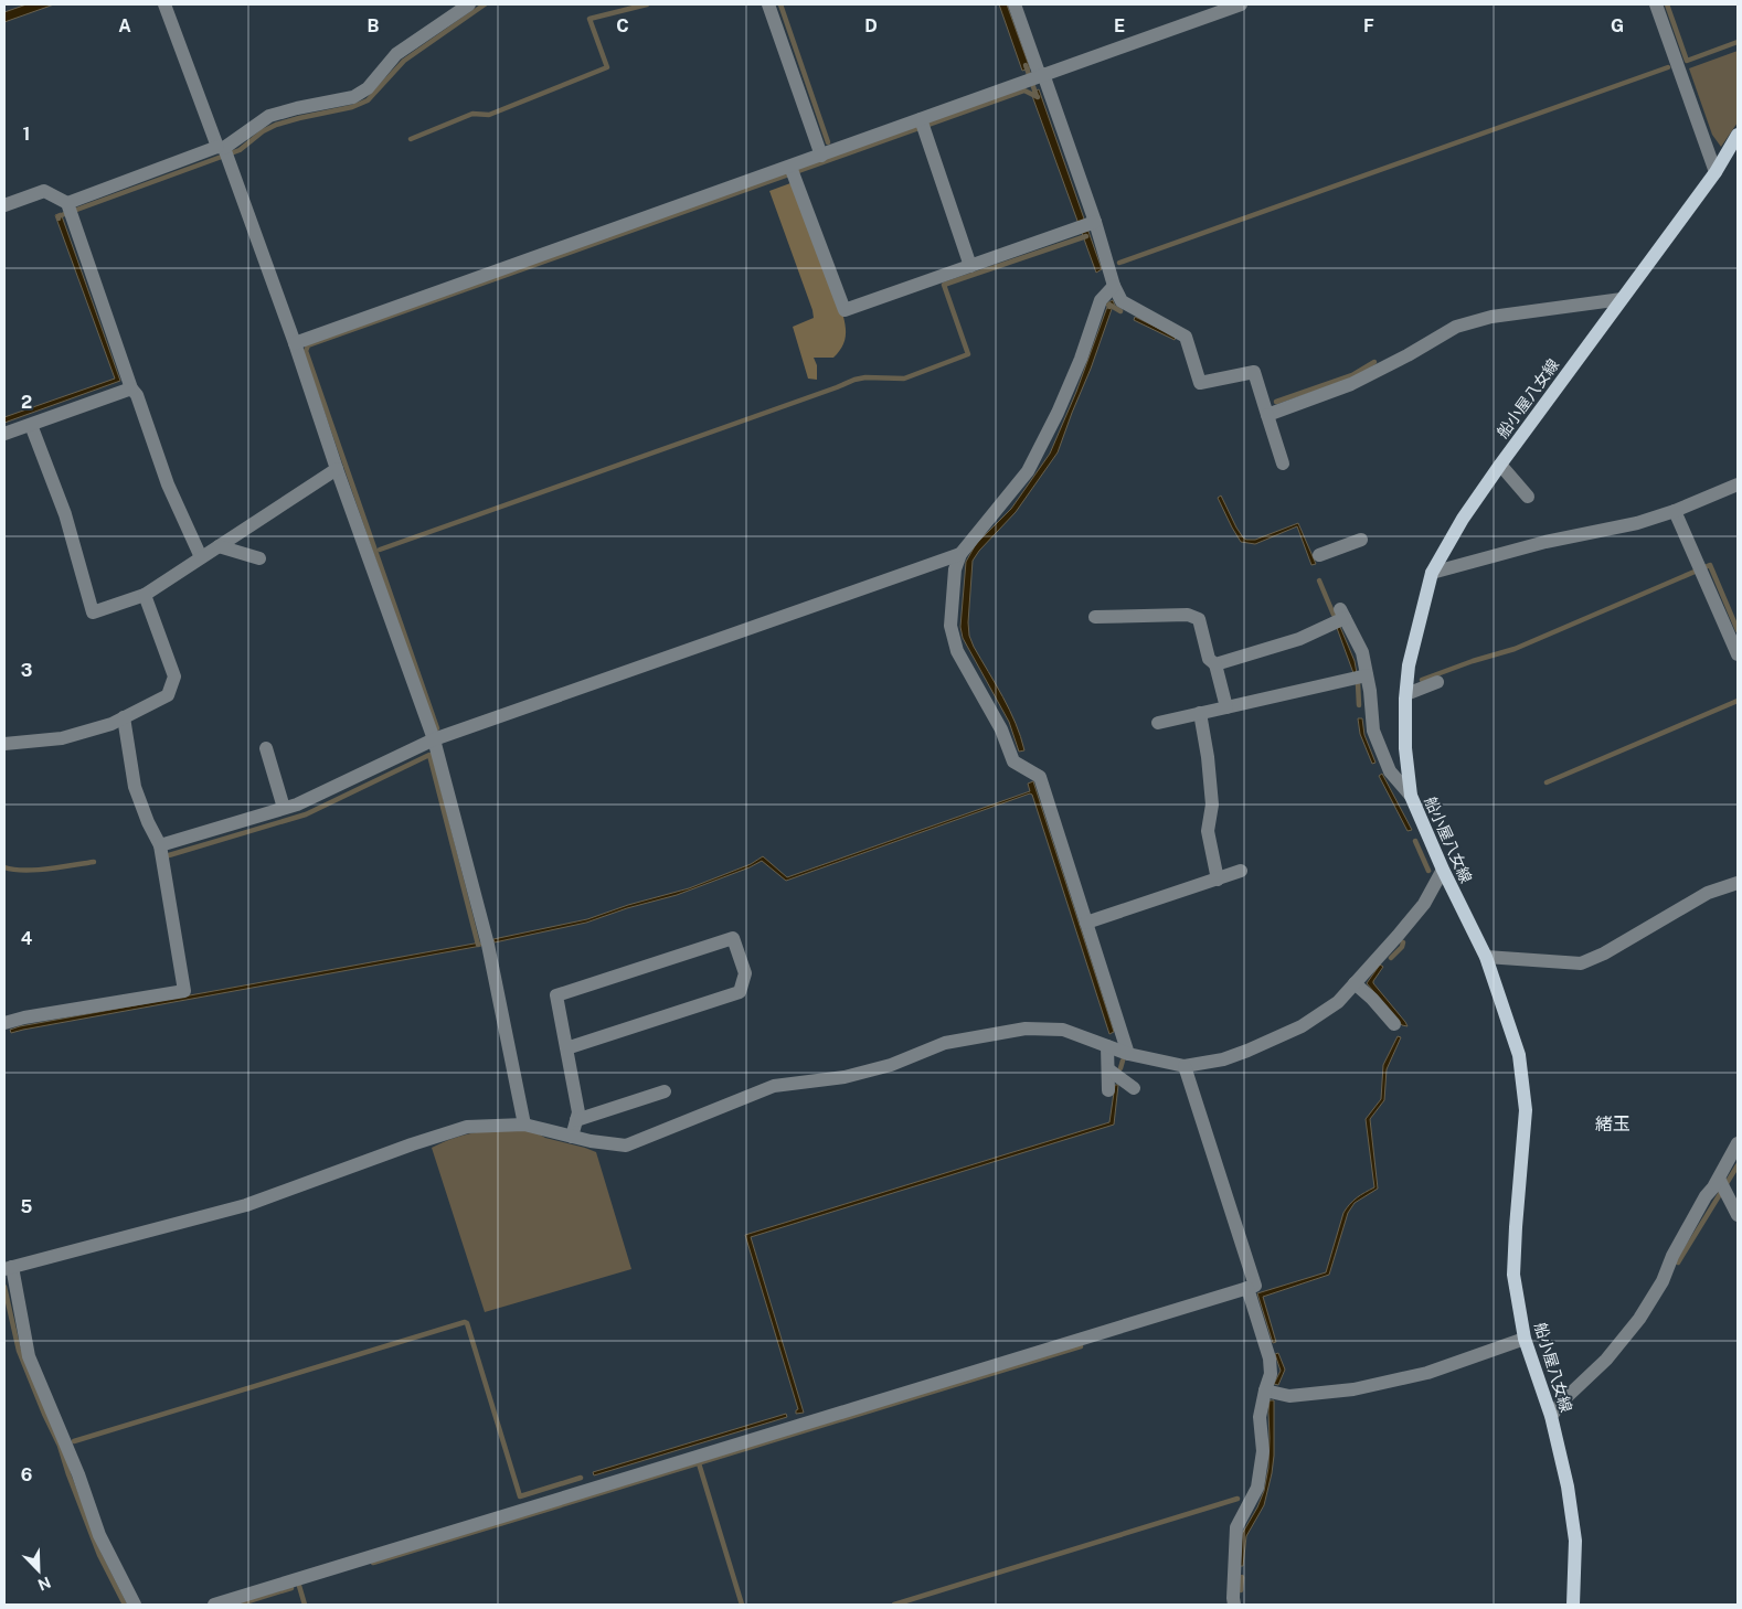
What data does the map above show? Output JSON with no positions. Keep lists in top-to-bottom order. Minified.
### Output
{"streets":{"main road":["船小屋八女線"]},"districts":["緒玉"],"north":"bottom right","grid":{"columns":["A","B","C","D","E","F","G"],"rows":["1","2","3","4","5","6"]}}
